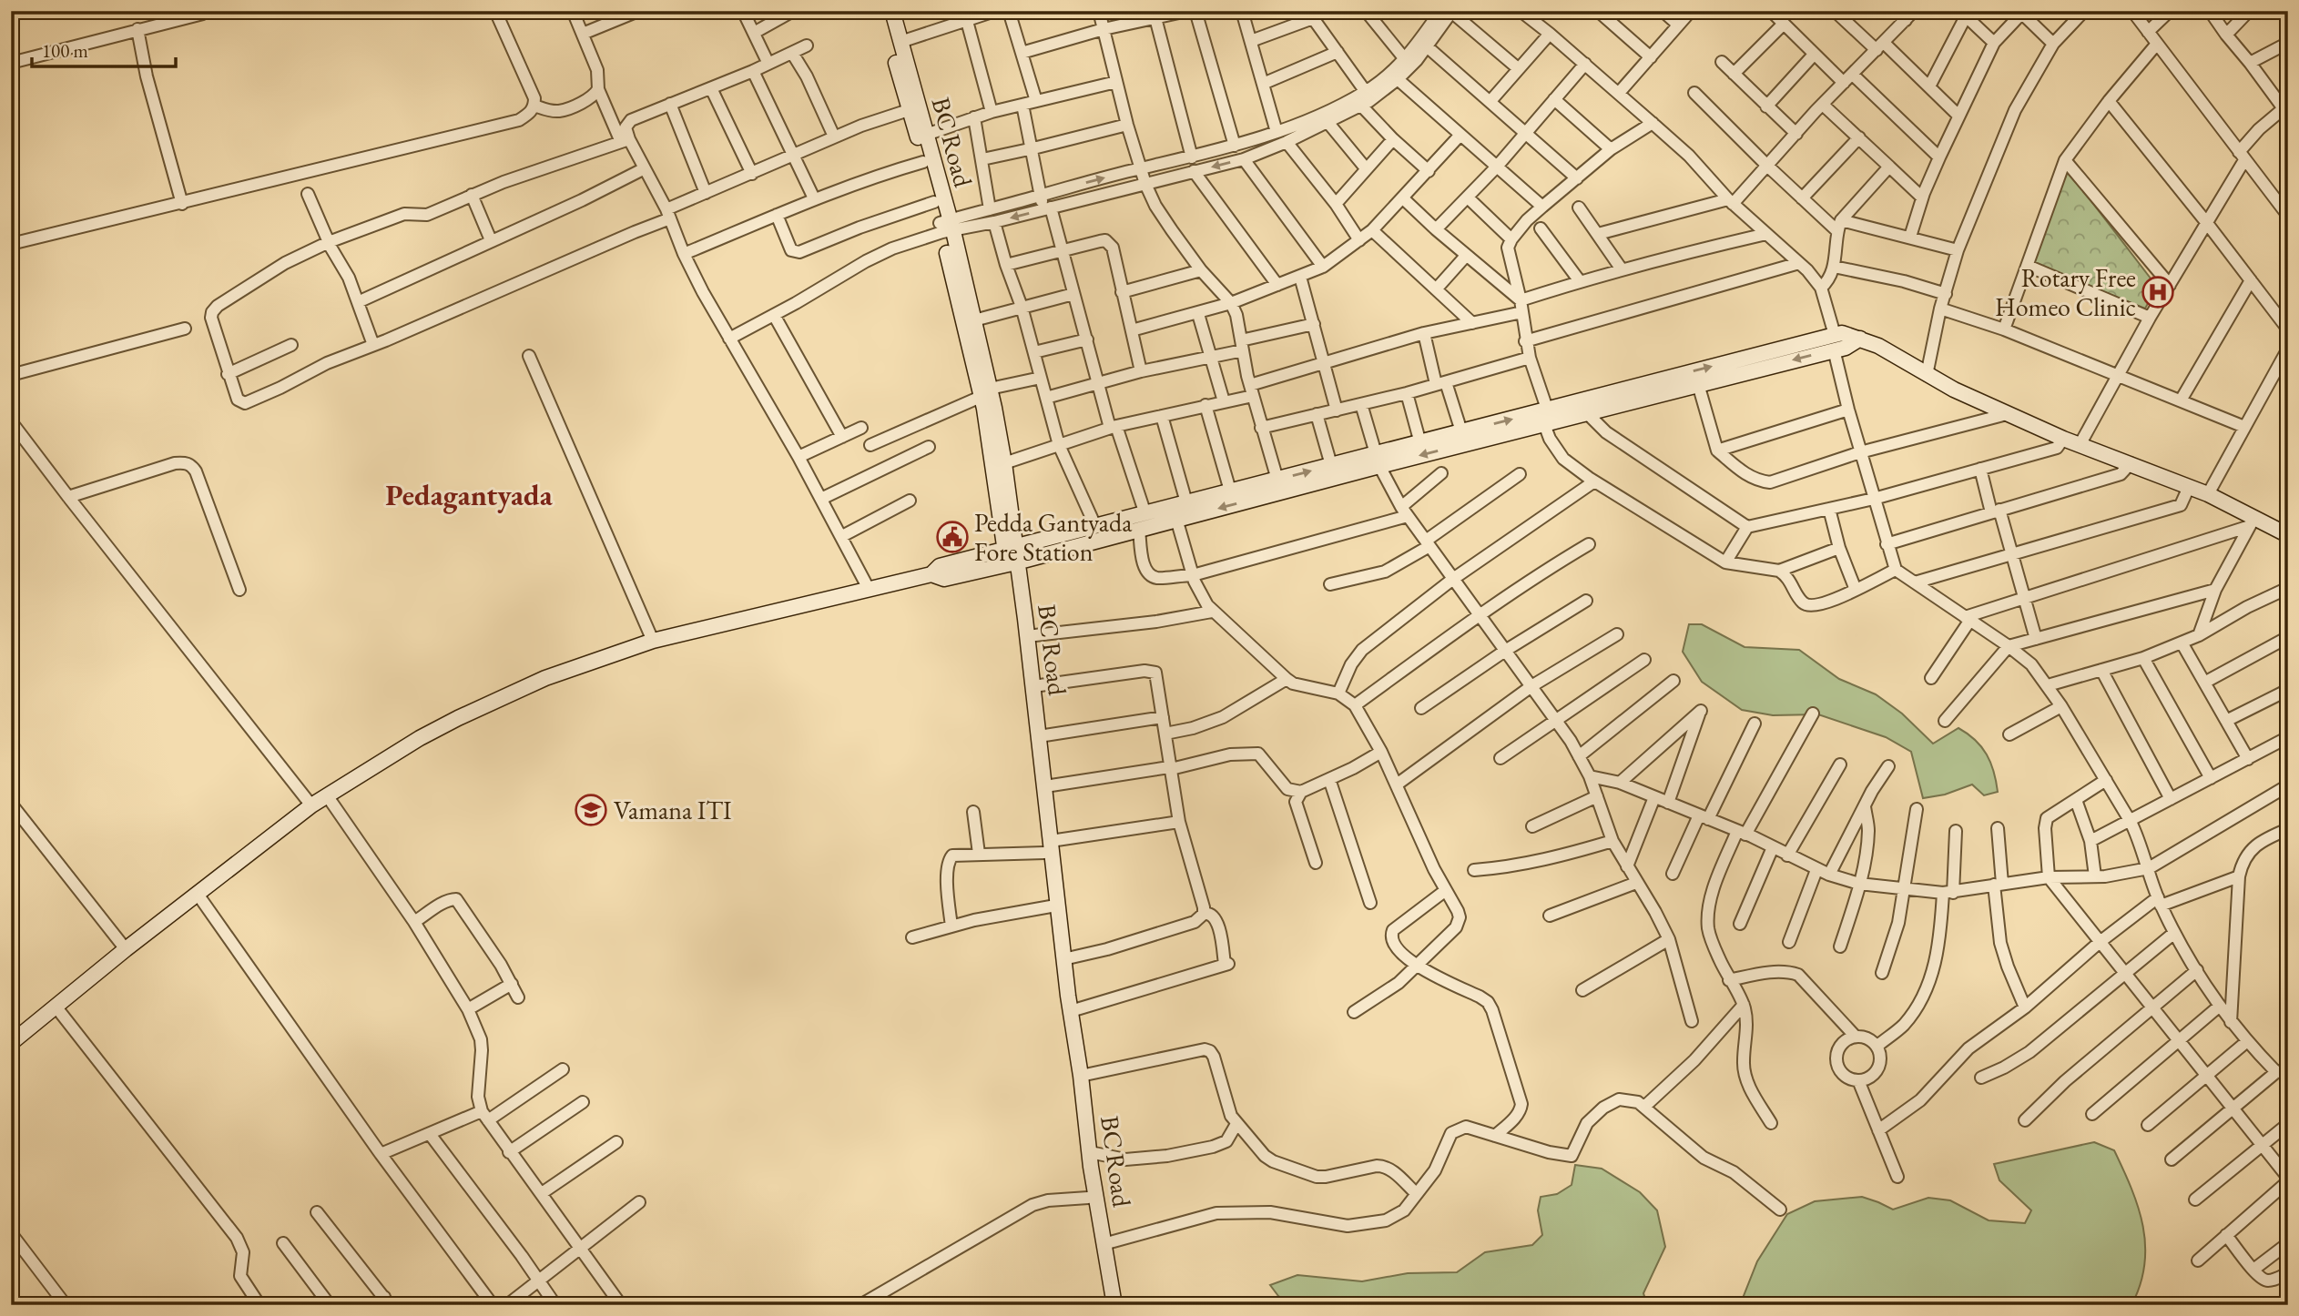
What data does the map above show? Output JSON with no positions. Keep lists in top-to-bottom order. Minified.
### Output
{"streets":{"street":["BC Road"]},"districts":["Pedagantyada"],"places":{"hospital":["Rotary Free Homeo Clinic"],"public building":["Pedda Gantyada Fore Station"],"school or university":["Vamana ITI"]},"scale_bar":"100 m"}
